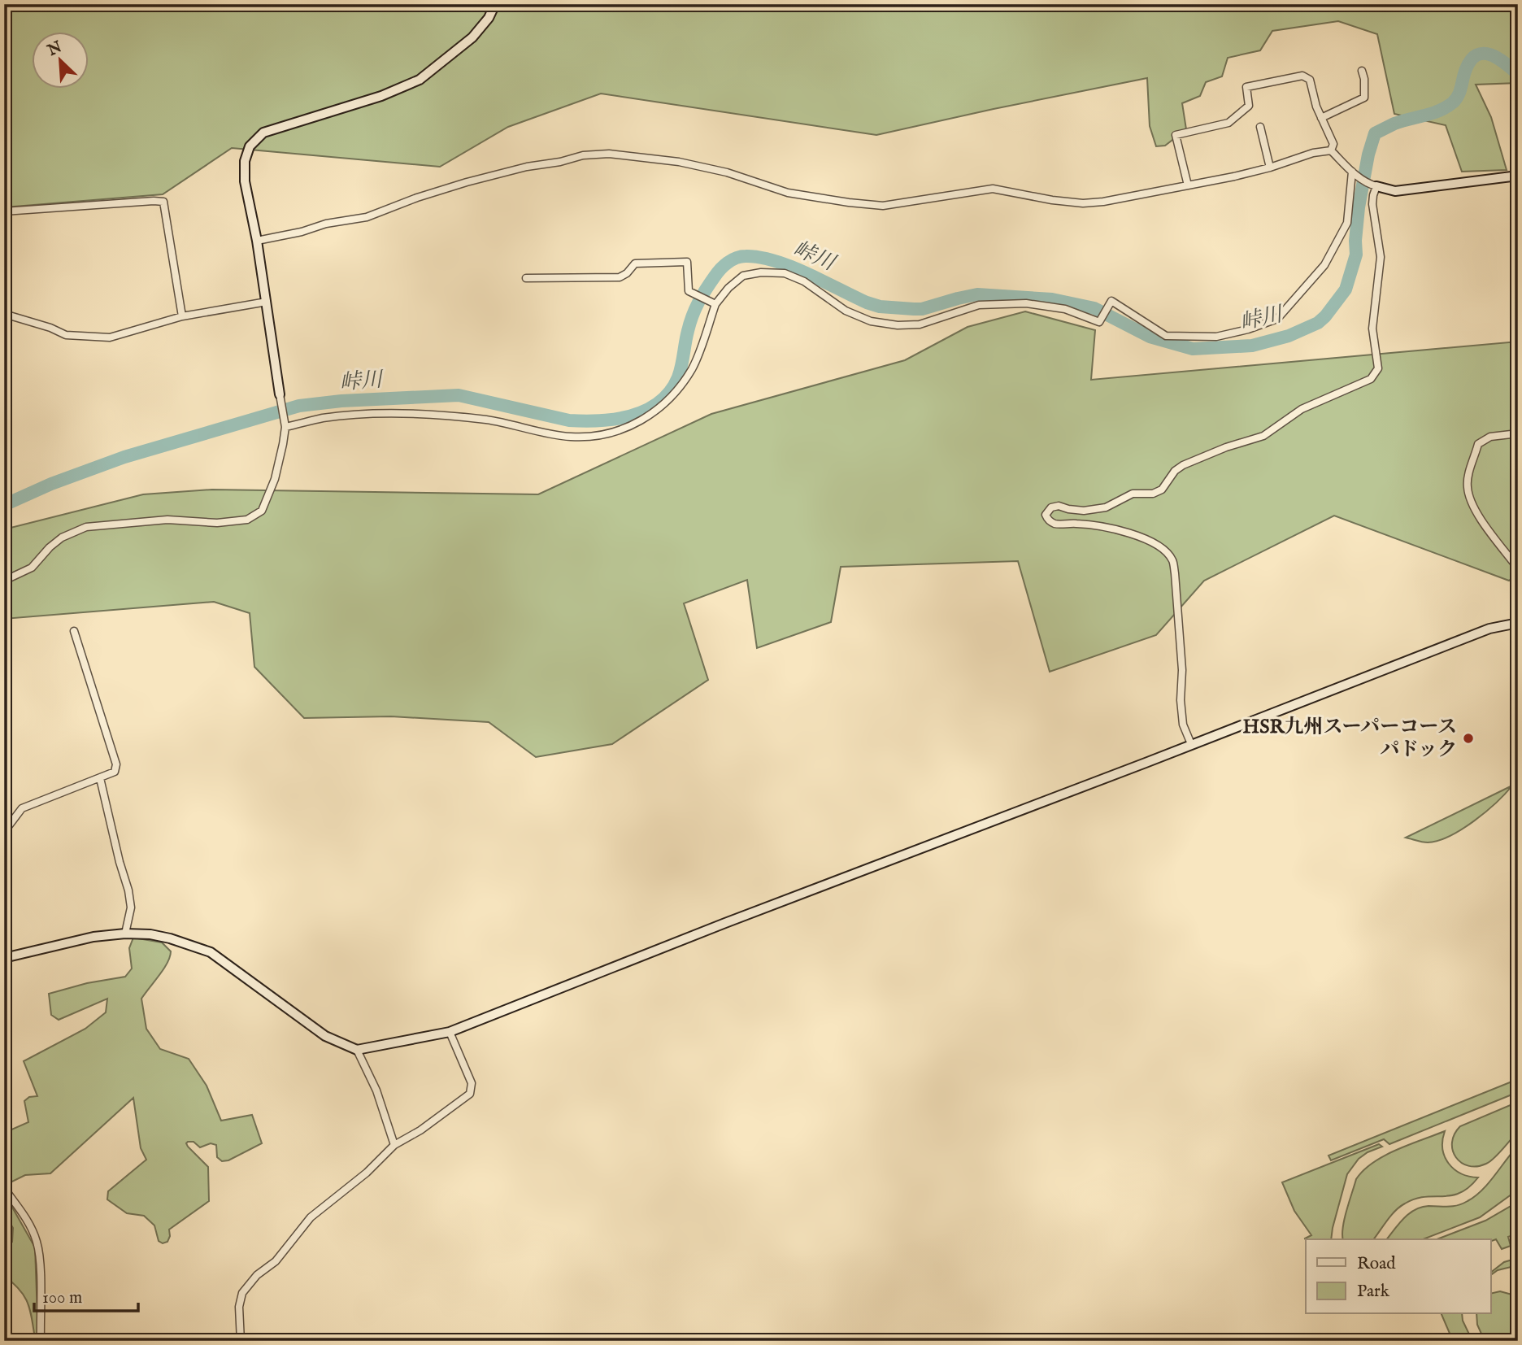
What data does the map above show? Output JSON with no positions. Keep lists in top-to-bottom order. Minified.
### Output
{"water":["峠川"],"places":["HSR九州スーパーコース パドック"],"legend":["Road","Park"],"scale_bar":"100 m","north":"top left"}
